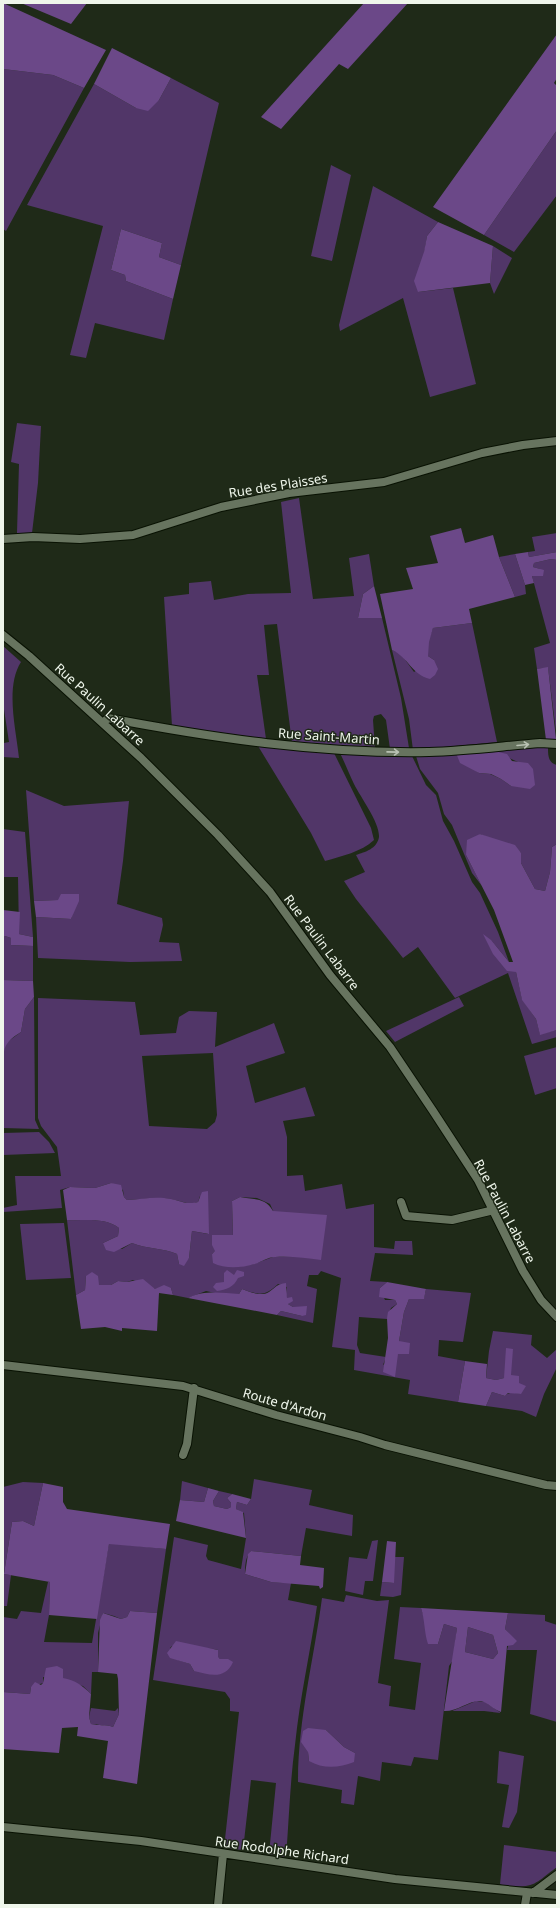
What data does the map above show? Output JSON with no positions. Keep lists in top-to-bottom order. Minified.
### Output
{"streets":{"street":["Rue des Plaisses","Rue Paulin Labarre","Rue Saint-Martin","Route d'Ardon","Rue Rodolphe Richard"]},"crossings":[["Rue Paulin Labarre","Rue Saint-Martin"]],"one_way":["Rue Saint-Martin"]}
